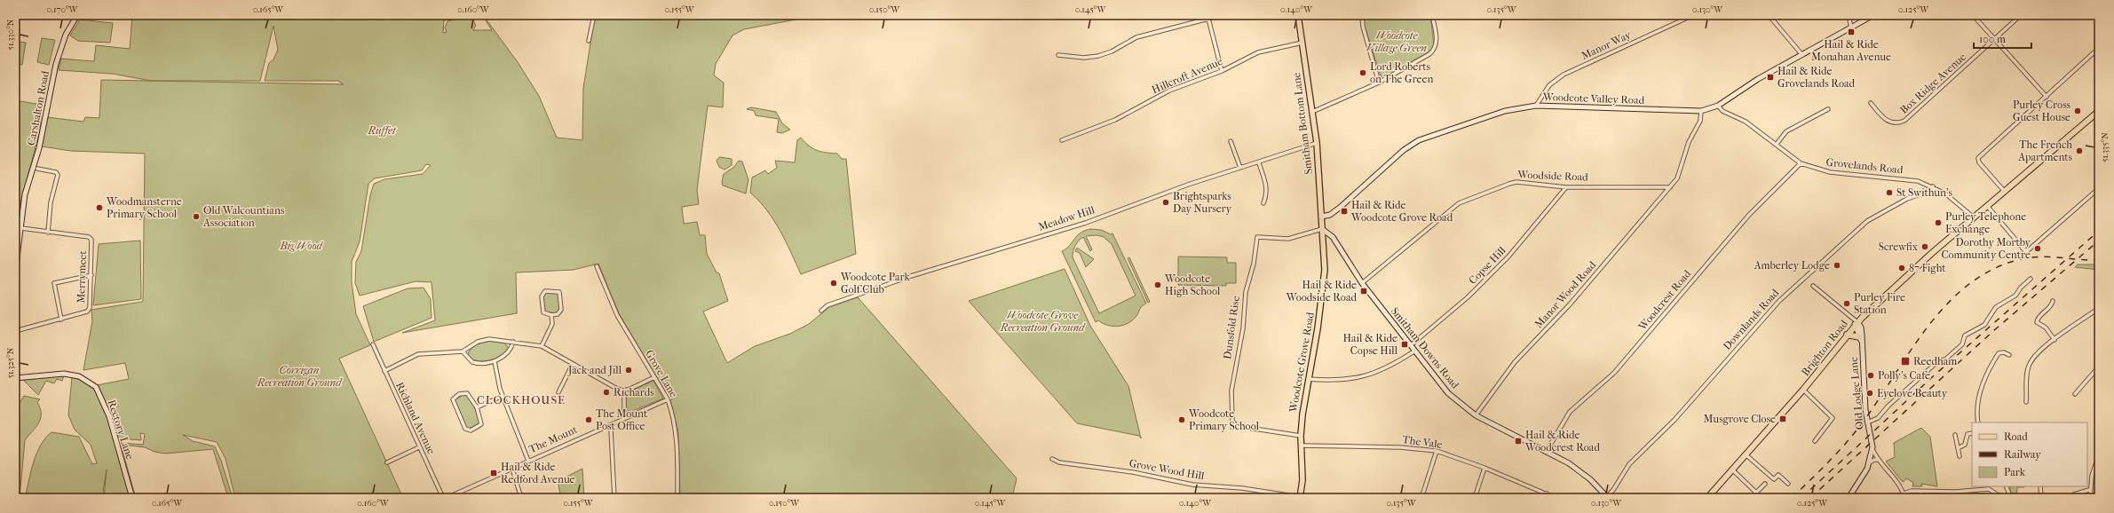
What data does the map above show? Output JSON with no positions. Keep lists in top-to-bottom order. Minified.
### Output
{"streets":{"highway":["Brighton Road"],"main road":["Woodcote Valley Road","Carshalton Road","Smitham Bottom Lane","Smitham Downs Road","Woodcote Grove Road","Old Lodge Lane","Rectory Lane"],"street":["Manor Way","Hillcroft Avenue","Box Ridge Avenue","Grovelands Road","Woodside Road","Meadow Hill","Copse Hill","Merrymeet","Manor Wood Road","Woodcrest Road","Downlands Road","Dunsfold Rise","Grove Lane","Richland Avenue","The Mount","The Vale","Grove Wood Hill"]},"crossings":[["Manor Way","Woodcote Valley Road"],["Hillcroft Avenue","Smitham Bottom Lane"],["Woodcote Valley Road","Smitham Bottom Lane"],["Woodcote Valley Road","Grovelands Road"],["Woodcote Valley Road","Manor Wood Road"],["Carshalton Road","Merrymeet"],["Smitham Bottom Lane","Meadow Hill"],["Smitham Bottom Lane","Dunsfold Rise"],["Smitham Bottom Lane","Smitham Downs Road"],["Smitham Bottom Lane","Woodcote Grove Road"],["Grovelands Road","Woodcrest Road"],["Grovelands Road","Downlands Road"],["Grovelands Road","Brighton Road"],["Woodside Road","Copse Hill"],["Woodside Road","Manor Wood Road"],["Woodside Road","Smitham Downs Road"],["Copse Hill","Smitham Downs Road"],["Manor Wood Road","Smitham Downs Road"],["Woodcrest Road","Smitham Downs Road"],["Downlands Road","Smitham Downs Road"],["Dunsfold Rise","Smitham Downs Road"],["Dunsfold Rise","Woodcote Grove Road"],["Smitham Downs Road","Woodcote Grove Road"],["Brighton Road","Old Lodge Lane"],["Woodcote Grove Road","The Vale"],["Woodcote Grove Road","Grove Wood Hill"],["Grove Lane","The Mount"]],"districts":["CLOCKHOUSE"],"parks":["Woodcote Village Green","Ruffet","Big Wood","Woodcote Grove Recreation Ground","Corrigan Recreation Ground"],"places":{"transit":["Hail & Ride Monahan Avenue","Hail & Ride Grovelands Road","Hail & Ride Woodcote Grove Road","Hail & Ride Woodside Road","Hail & Ride Copse Hill","Reedham","Musgrove Close","Hail & Ride Woodcrest Road","Hail & Ride Redford Avenue"],"other":["Lord Roberts on The Green","Purley Cross Guest House","The French Apartments","St Swithun's","Brightsparks Day Nursery","Woodmansterne Primary School","Old Walcountians Association","Purley Telephone Exchange","Screwfix","Dorothy Mortby Community Centre","Amberley Lodge","87 Fight","Woodcote Park Golf Club","Woodcote High School","Purley Fire Station","Jack and Jill","Polly's Cafe","Richards","Eyelove Beauty","The Mount Post Office","Woodcote Primary School"]},"legend":["Road","Railway","Park"],"scale_bar":"100 m","coordinates":["0.170°W","0.165°W","0.160°W","0.155°W","0.150°W","0.145°W","0.140°W","0.135°W","0.130°W","0.125°W","51.330°N","51.335°N","51.325°N"]}
